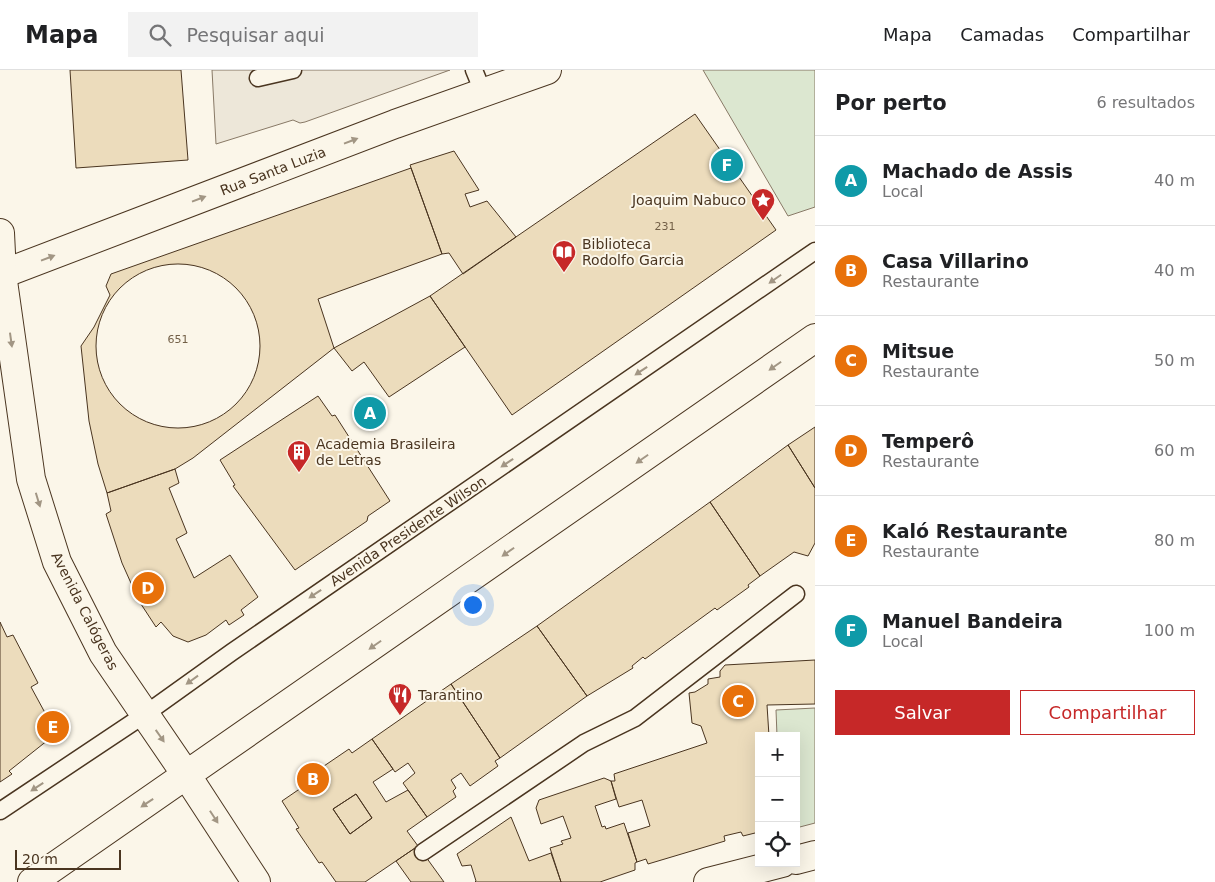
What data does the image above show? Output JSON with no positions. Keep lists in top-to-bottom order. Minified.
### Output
{"streets":{"main road":["Rua Santa Luzia","Avenida Calógeras"],"lane":["Avenida Presidente Wilson"]},"crossings":[["Rua Santa Luzia","Avenida Calógeras"],["Avenida Presidente Wilson","Avenida Calógeras"]],"one_way":["Rua Santa Luzia","Avenida Presidente Wilson","Avenida Calógeras"],"places":{"place":["Joaquim Nabuco"],"library":["Biblioteca Rodolfo Garcia"],"building":["Academia Brasileira de Letras"],"restaurant":["Tarantino"]},"house_numbers":["231","651"],"scale_bar":"20 m","page":{"header":"Mapa","search":"Pesquisar aqui","nav":["Mapa","Camadas","Compartilhar"],"heading":["Por perto","6 resultados"],"list":[{"mark":"A","name":"Machado de Assis","note":"Local","value":"40 m"},{"mark":"B","name":"Casa Villarino","note":"Restaurante","value":"40 m"},{"mark":"C","name":"Mitsue","note":"Restaurante","value":"50 m"},{"mark":"D","name":"Temperô","note":"Restaurante","value":"60 m"},{"mark":"E","name":"Kaló Restaurante","note":"Restaurante","value":"80 m"},{"mark":"F","name":"Manuel Bandeira","note":"Local","value":"100 m"}],"pins":["F","A","D","C","E","B"],"buttons":["Salvar","Compartilhar"],"map_buttons":["+","−"],"scale":"20 m"}}
